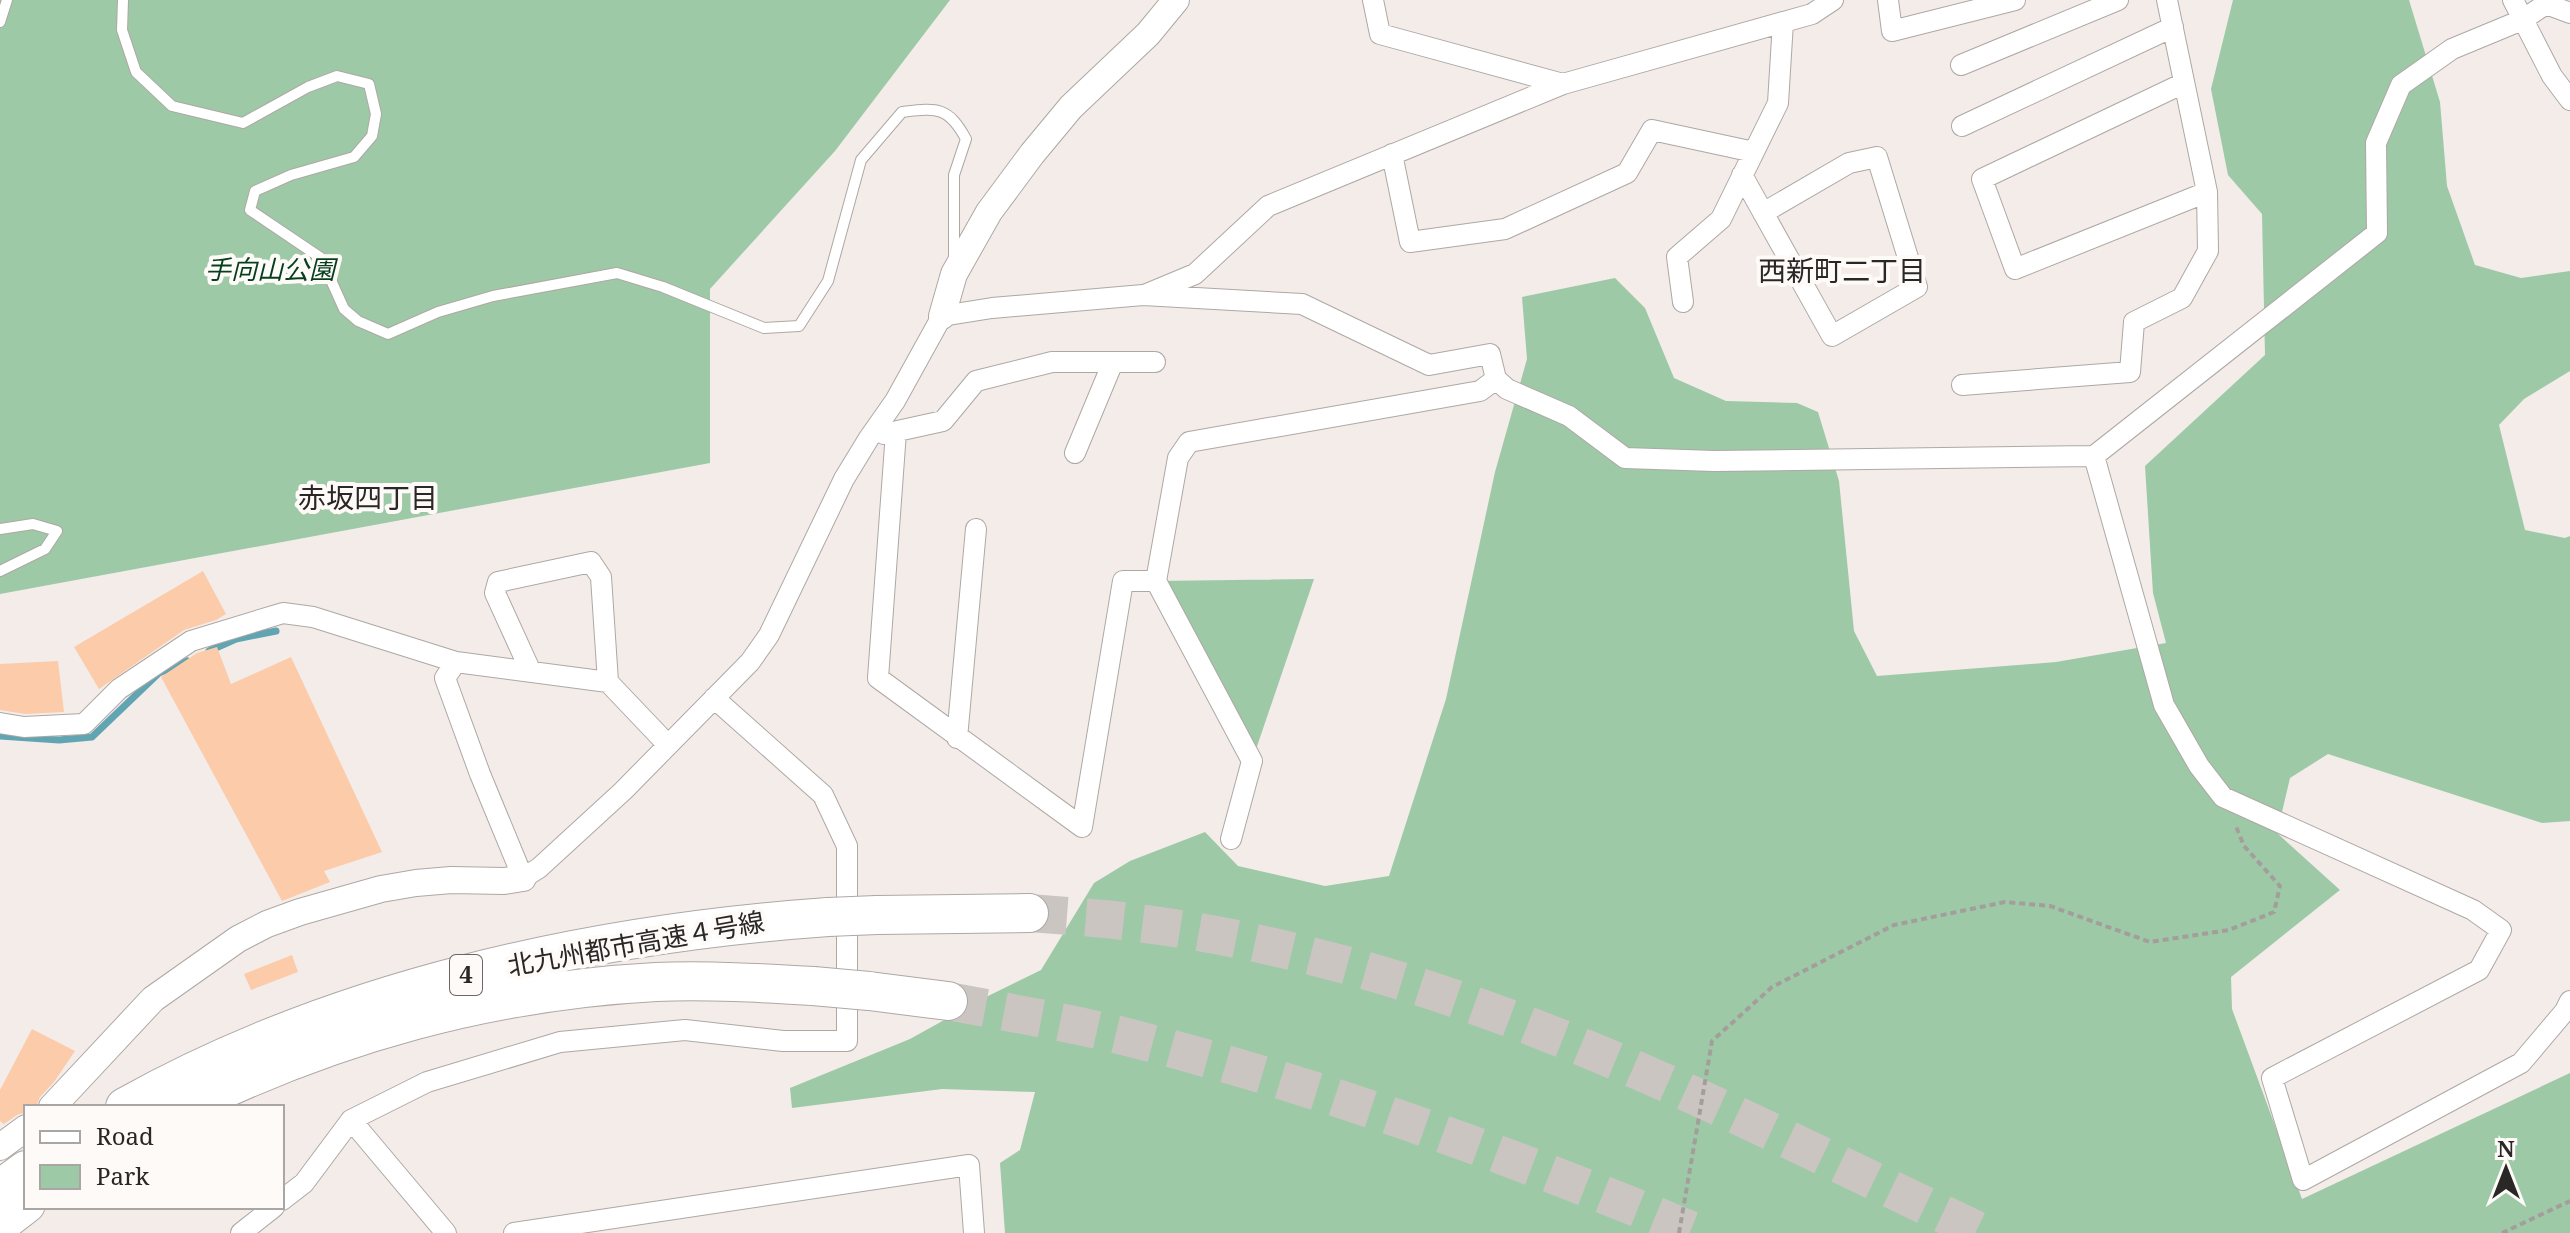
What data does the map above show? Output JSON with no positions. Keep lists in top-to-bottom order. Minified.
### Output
{"streets":{"highway":["北九州都市高速４号線","4"]},"districts":["西新町二丁目","赤坂四丁目"],"parks":["手向山公園"],"legend":["Road","Park"],"north":"top"}
